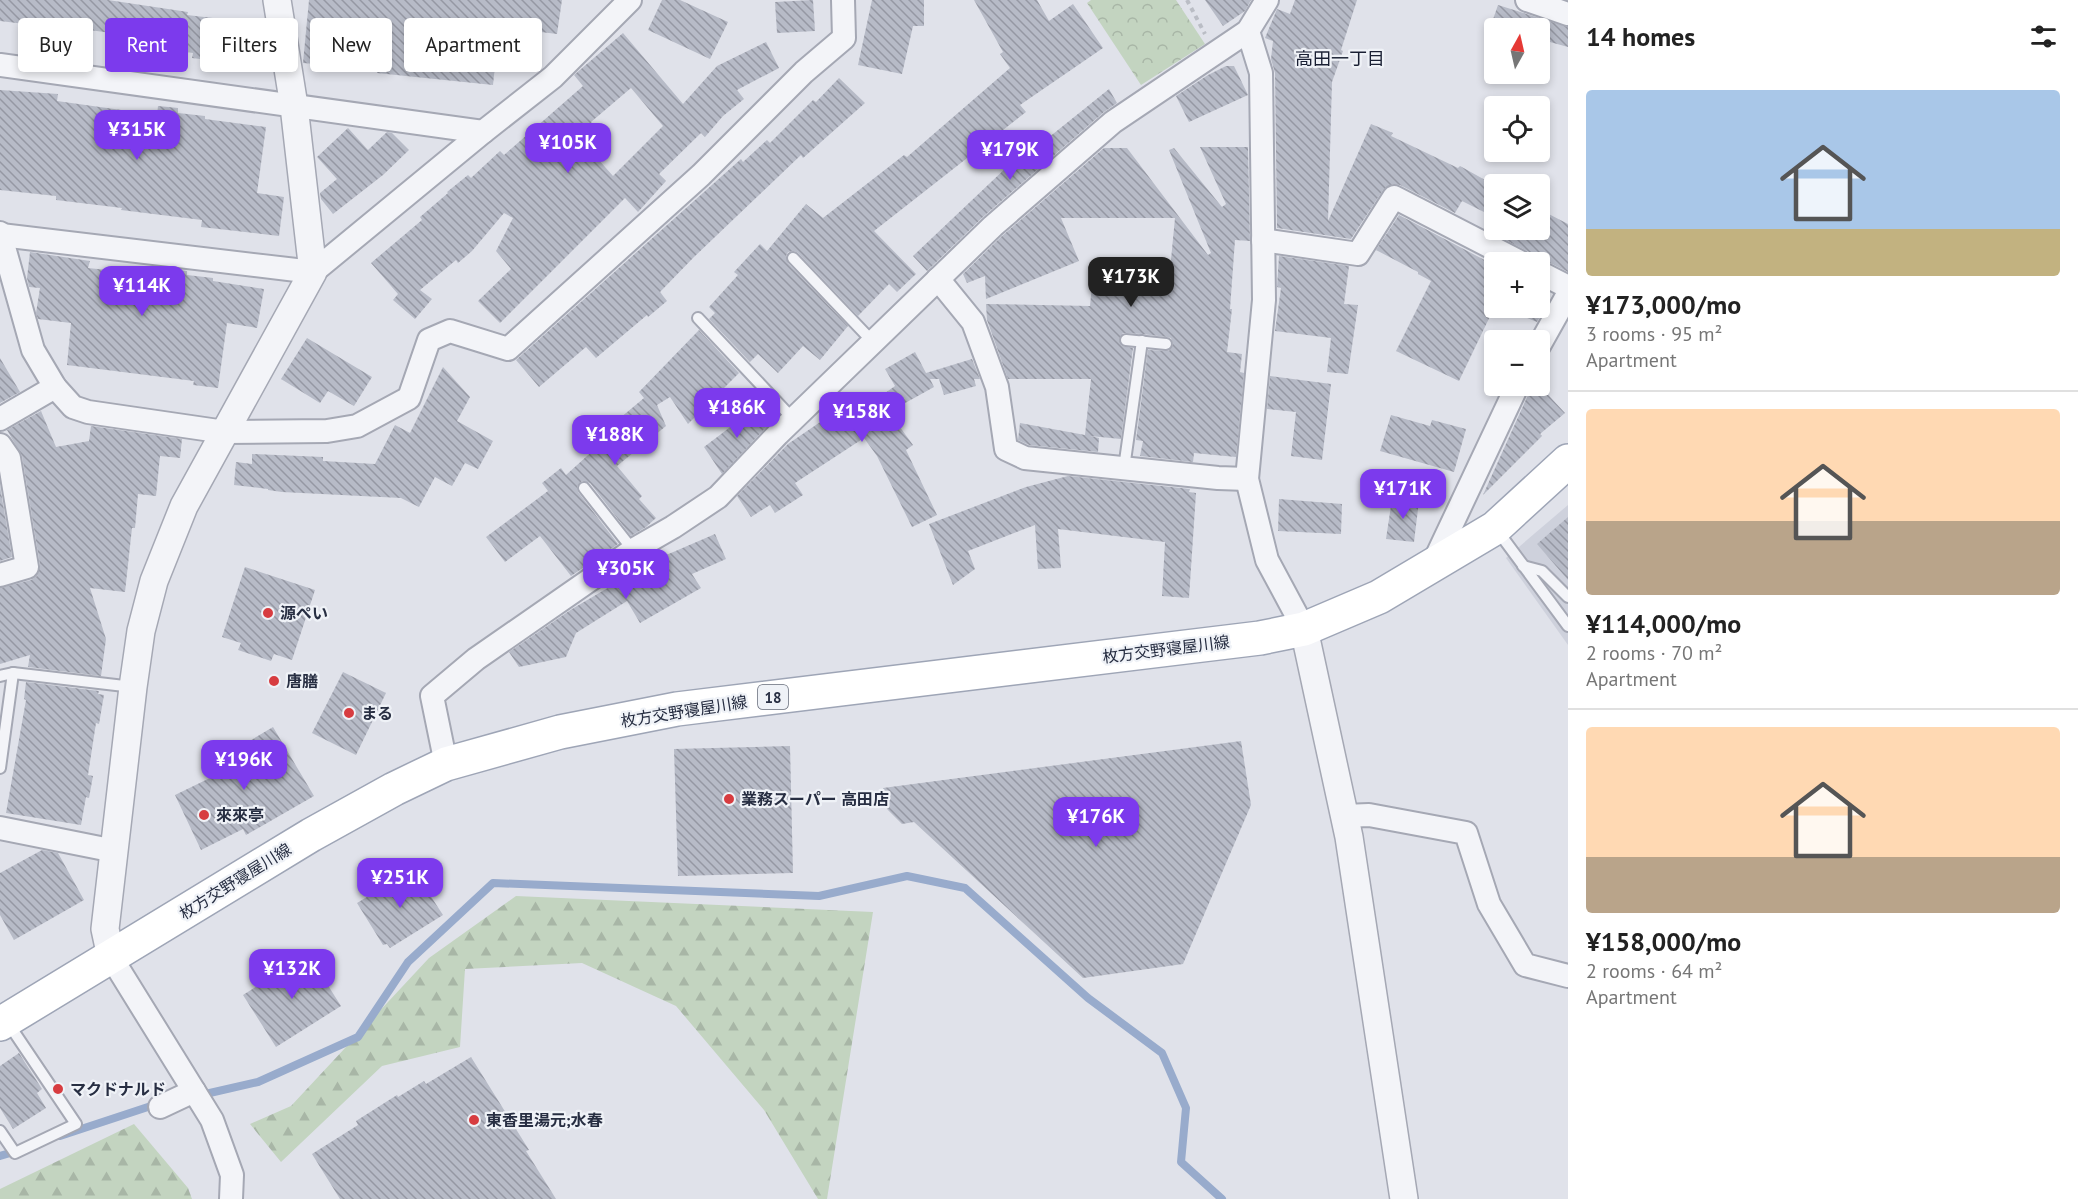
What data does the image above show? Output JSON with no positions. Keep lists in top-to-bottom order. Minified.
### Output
{"streets":{"main road":["枚方交野寝屋川線","18"]},"districts":["高田一丁目"],"places":["源ぺい","唐膳","まる","業務スーパー 高田店","來來亭","マクドナルド","東香里湯元;水春"],"north":"top","page":{"heading":"14 homes","map_buttons":["+","−"],"chip":["Buy","Rent","Filters","New","Apartment"],"list":[{"name":"¥173,000/mo","note":"3 rooms · 95 m² · Apartment"},{"name":"¥114,000/mo","note":"2 rooms · 70 m² · Apartment"},{"name":"¥158,000/mo","note":"2 rooms · 64 m² · Apartment"}],"price":["¥315K","¥105K","¥179K","¥173K","¥114K","¥186K","¥158K","¥188K","¥171K","¥305K","¥196K","¥176K","¥251K","¥132K"]}}
